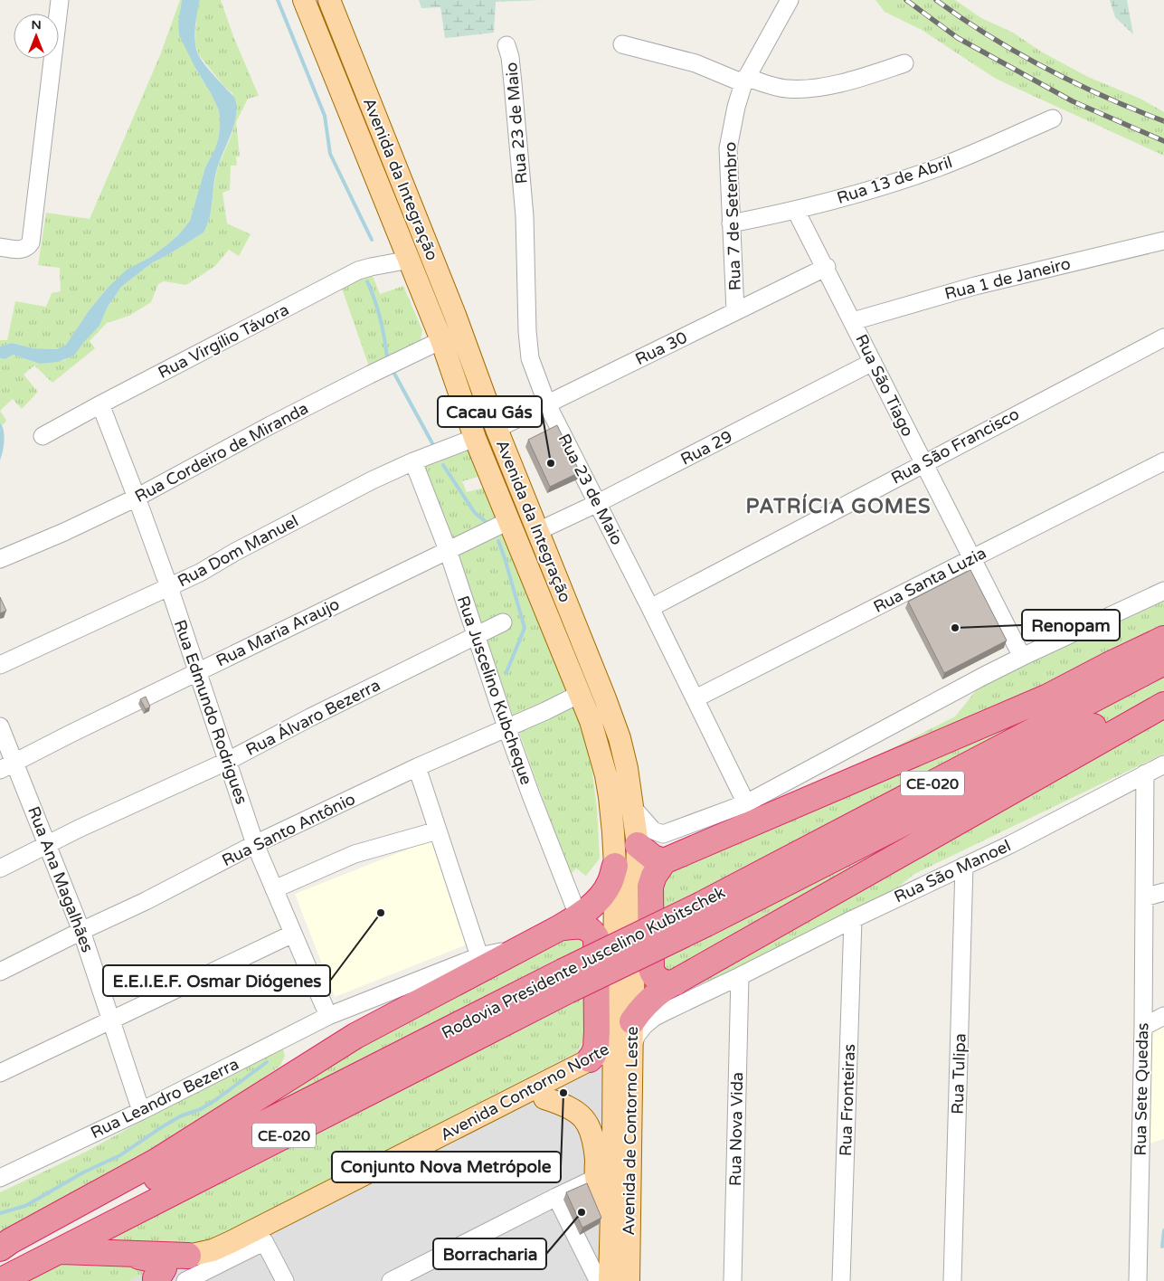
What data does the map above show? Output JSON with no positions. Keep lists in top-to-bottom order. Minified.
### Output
{"streets":{"highway":["CE-020","Rodovia Presidente Juscelino Kubitschek"],"main road":["Avenida da Integração","Avenida Contorno Norte","Avenida de Contorno Leste"],"street":["Rua 23 de Maio","Rua 13 de Abril","Rua 7 de Setembro","Rua 1 de Janeiro","Rua Virgílio Távora","Rua 30","Rua São Tiago","Rua São Francisco","Rua 29","Rua Cordeiro de Miranda","Rua Dom Manuel","Rua Santa Luzia","Rua Maria Araujo","Rua Juscelino Kubcheque","Rua Edmundo Rodrigues","Rua Álvaro Bezerra","Rua Santo Antônio","Rua São Manoel","Rua Ana Magalhães","Rua Tulipa","Rua Sete Quedas","Rua Leandro Bezerra","Rua Fronteiras","Rua Nova Vida"]},"crossings":[["Rua 23 de Maio","Rua 30"],["Rua 23 de Maio","Rua São Francisco"],["Rua 23 de Maio","Rua 29"],["Rua 23 de Maio","Rua Santa Luzia"],["Avenida da Integração","Rua Virgílio Távora"],["Avenida da Integração","Rua 30"],["Avenida da Integração","Rua 29"],["Avenida da Integração","Rua Cordeiro de Miranda"],["Avenida da Integração","Rua Dom Manuel"],["Avenida da Integração","Rua Maria Araujo"],["Avenida da Integração","Rua Santo Antônio"],["Avenida da Integração","Avenida de Contorno Leste"],["Rua 13 de Abril","Rua 7 de Setembro"],["Rua 13 de Abril","Rua São Tiago"],["Rua 7 de Setembro","Rua 30"],["Rua 1 de Janeiro","Rua São Tiago"],["Rua Virgílio Távora","Rua Edmundo Rodrigues"],["Rua 30","Rua São Tiago"],["Rua São Tiago","Rua São Francisco"],["Rua São Tiago","Rua 29"],["Rua São Tiago","Rua Santa Luzia"],["Rua Cordeiro de Miranda","Rua Edmundo Rodrigues"],["Rua Dom Manuel","Rua Juscelino Kubcheque"],["Rua Dom Manuel","Rua Edmundo Rodrigues"],["Rua Maria Araujo","Rua Juscelino Kubcheque"],["Rua Maria Araujo","Rua Edmundo Rodrigues"],["Rua Maria Araujo","Rua Ana Magalhães"],["Rua Juscelino Kubcheque","Rua Álvaro Bezerra"],["Rua Juscelino Kubcheque","Rua Santo Antônio"],["Rua Edmundo Rodrigues","Rua Álvaro Bezerra"],["Rua Edmundo Rodrigues","Rua Santo Antônio"],["Rua Edmundo Rodrigues","Rua Leandro Bezerra"],["Rua Álvaro Bezerra","Rua Ana Magalhães"],["Rua Santo Antônio","Rua Ana Magalhães"],["Rua São Manoel","Rua Tulipa"],["Rua São Manoel","Rua Sete Quedas"],["Rua São Manoel","Avenida Contorno Norte"],["Rua São Manoel","Rua Fronteiras"],["Rua São Manoel","Rua Nova Vida"],["Rua São Manoel","Avenida de Contorno Leste"],["Rua Ana Magalhães","Rua Leandro Bezerra"],["Avenida Contorno Norte","Avenida de Contorno Leste"]],"districts":["PATRÍCIA GOMES"],"places":["Cacau Gás","Renopam","E.E.I.E.F. Osmar Diógenes","Conjunto Nova Metrópole","Borracharia"],"north":"top"}
